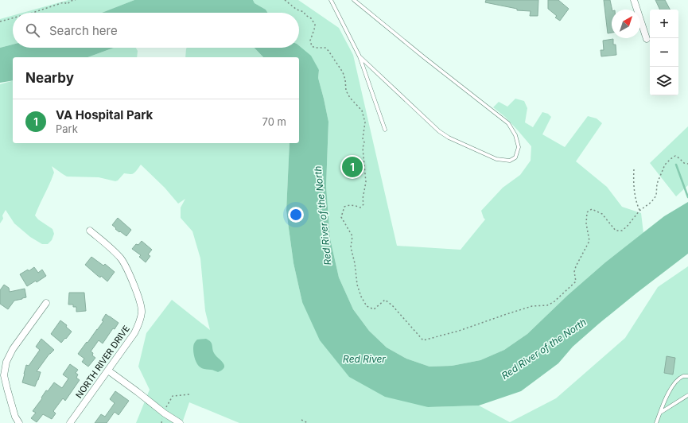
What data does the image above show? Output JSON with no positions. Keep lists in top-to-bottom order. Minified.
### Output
{"streets":{"street":["NORTH RIVER DRIVE"]},"water":["Red River of the North","Red River"],"north":"top right","page":{"map_buttons":["+","−"],"search":"Search here","heading":"Nearby","list":[{"mark":"1","name":"VA Hospital Park","note":"Park","value":"70 m"}],"pins":"1"}}
